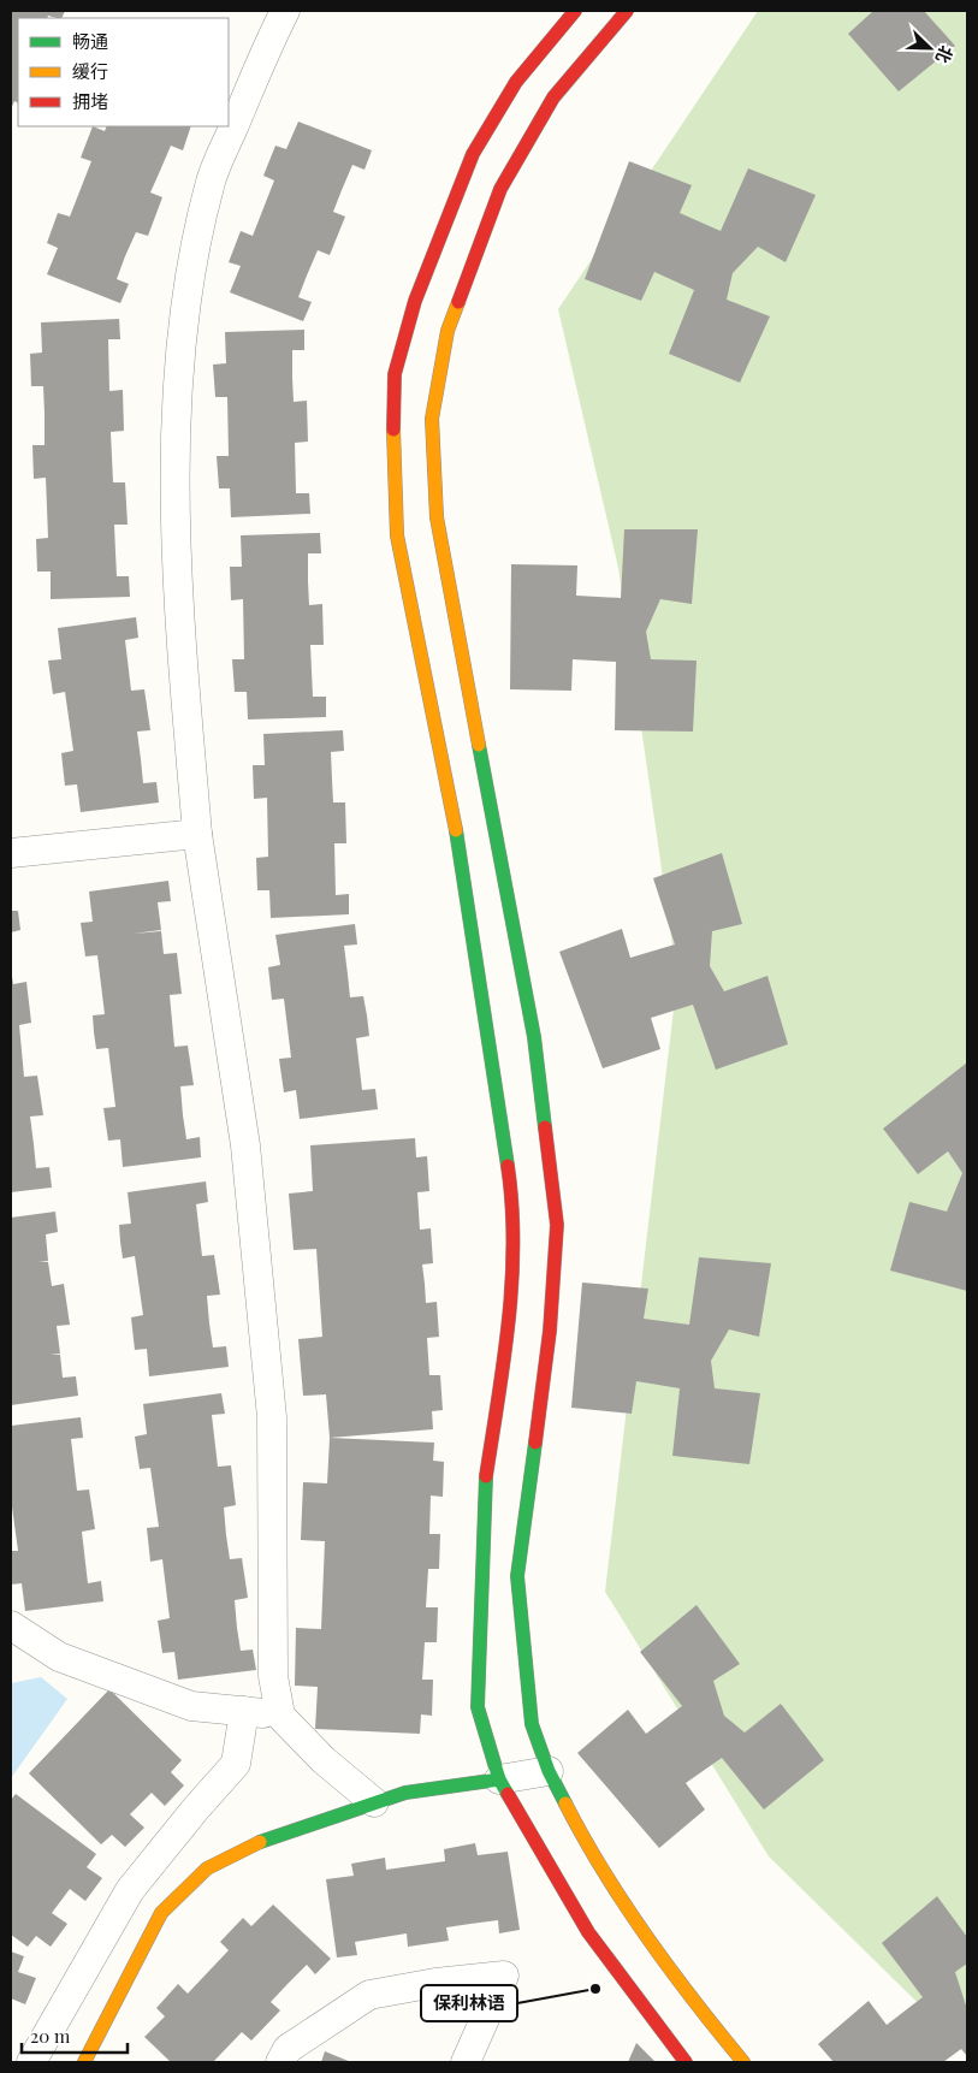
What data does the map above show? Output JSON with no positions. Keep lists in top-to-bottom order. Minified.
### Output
{"places":["保利林语"],"legend":["畅通","缓行","拥堵"],"scale_bar":"20 m","north":"bottom right"}
